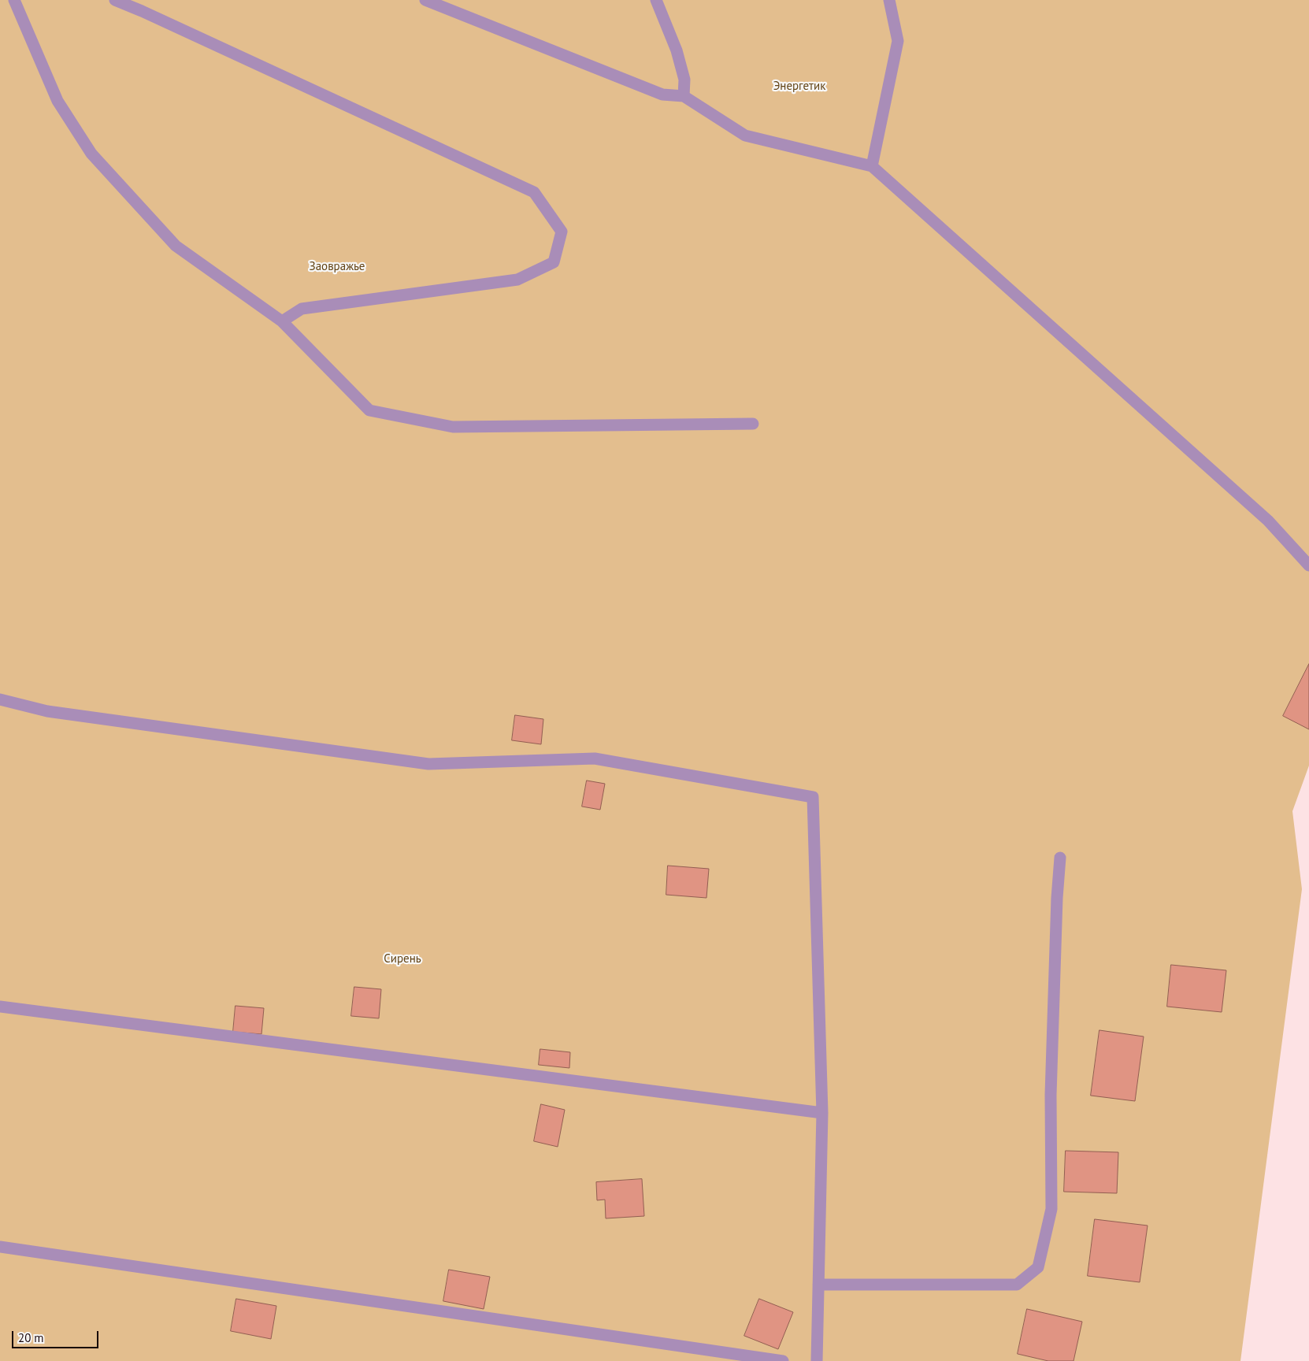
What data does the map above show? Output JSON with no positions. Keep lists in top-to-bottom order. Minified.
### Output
{"parks":["Энергетик","Заовражье","Сирень"],"scale_bar":"20 m"}
